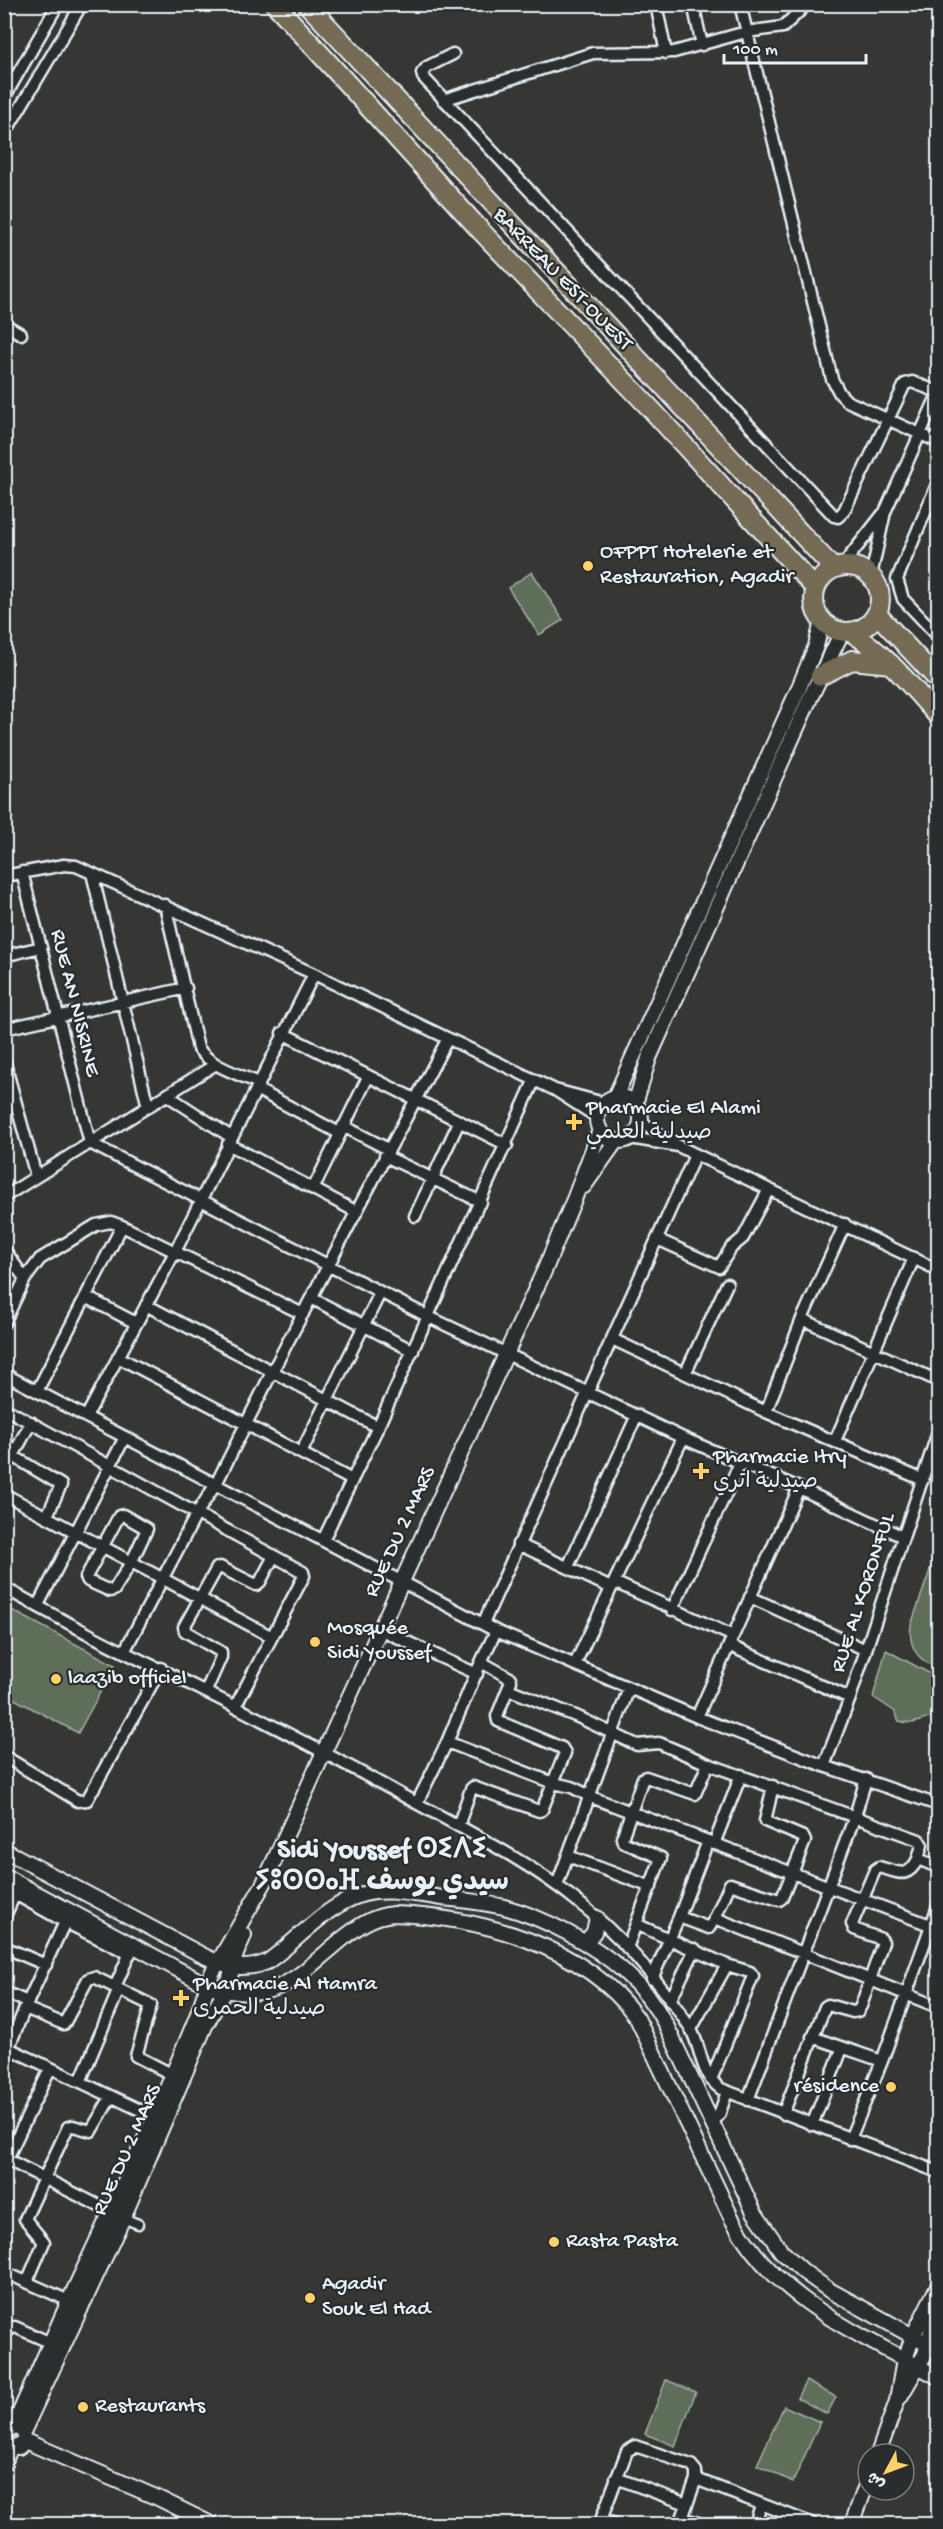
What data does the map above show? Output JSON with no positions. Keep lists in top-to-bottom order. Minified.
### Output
{"streets":{"main road":["BARREAU EST-OUEST"],"street":["RUE AN NISRINE","RUE DU 2 MARS","RUE AL KORONFUL"]},"districts":["Sidi Youssef ⵙⵉⴷⵉ ⵢⵓⵙⵙⴰⴼ سيدي يوسف"],"places":{"other":["OFPPT Hotelerie et Restauration, Agadir","Mosquée Sidi Youssef","laazib officiel","résidence","Rasta Pasta","Agadir Souk El Had","Restaurants"],"health":["Pharmacie El Alami صيدلية العلمي","Pharmacie Itry صيدلية اتري","Pharmacie Al Hamra صيدلية الحمرى"]},"scale_bar":"100 m","north":"bottom left"}
